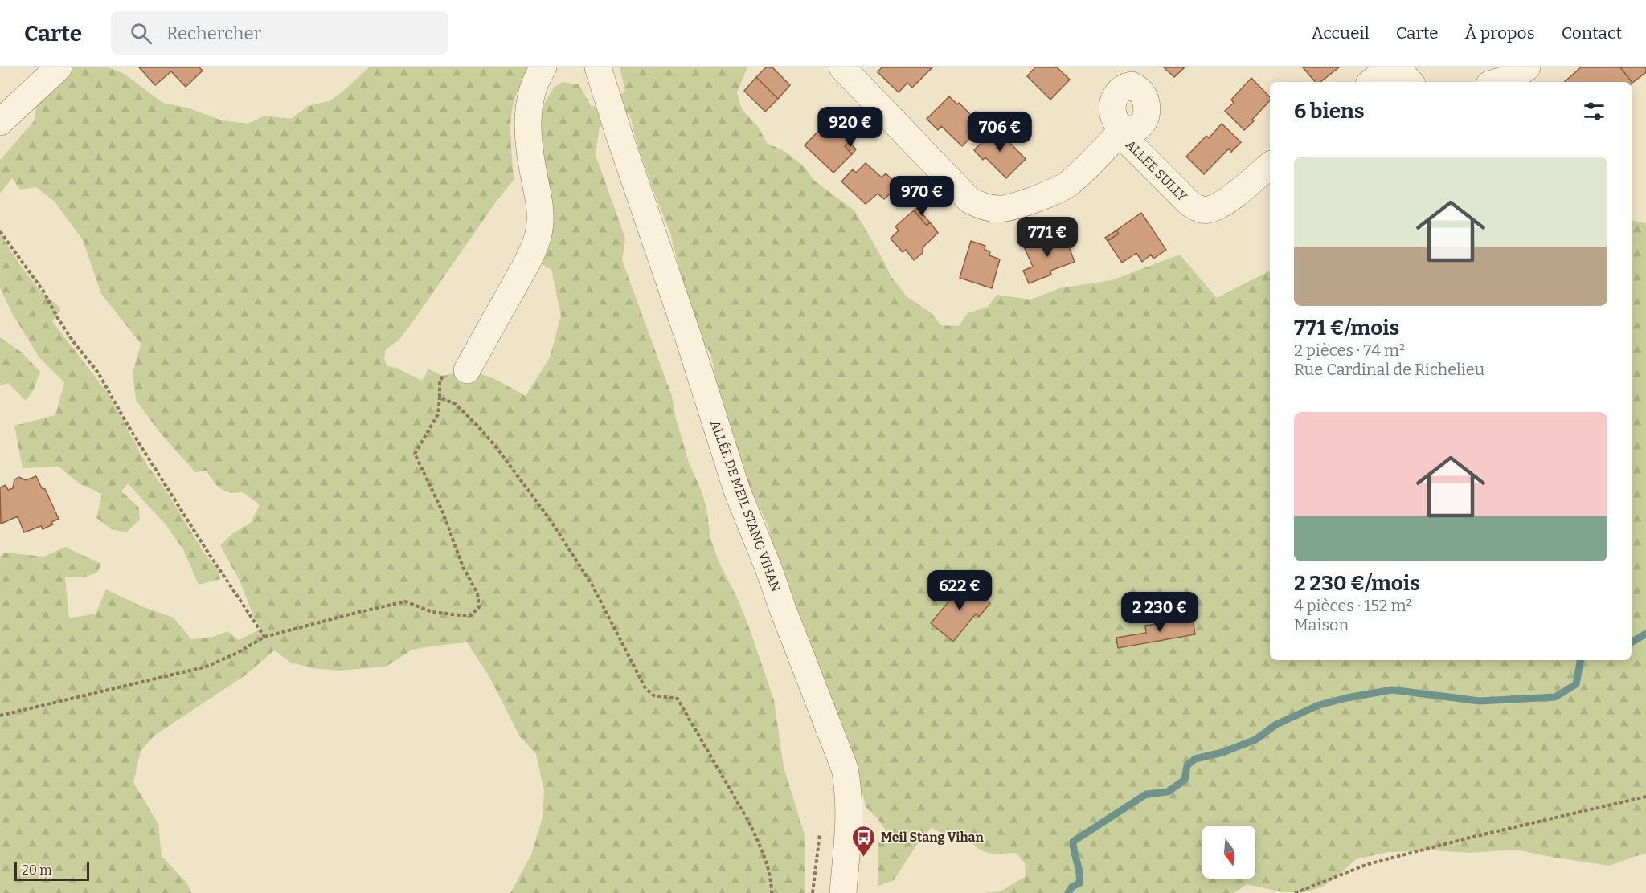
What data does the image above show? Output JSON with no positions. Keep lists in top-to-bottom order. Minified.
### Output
{"streets":{"street":["ALLÉE SULLY","ALLÉE DE MEIL STANG VIHAN"]},"places":{"bus stop":["Meil Stang Vihan"]},"scale_bar":"20 m","north":"bottom","page":{"header":"Carte","search":"Rechercher","nav":["Accueil","Carte","À propos","Contact"],"heading":"6 biens","price":["920 €","706 €","970 €","771 €","622 €","2 230 €"],"list":[{"name":"771 €/mois","note":"2 pièces · 74 m² · Rue Cardinal de Richelieu"},{"name":"2 230 €/mois","note":"4 pièces · 152 m² · Maison"}],"scale":"20 m"}}
